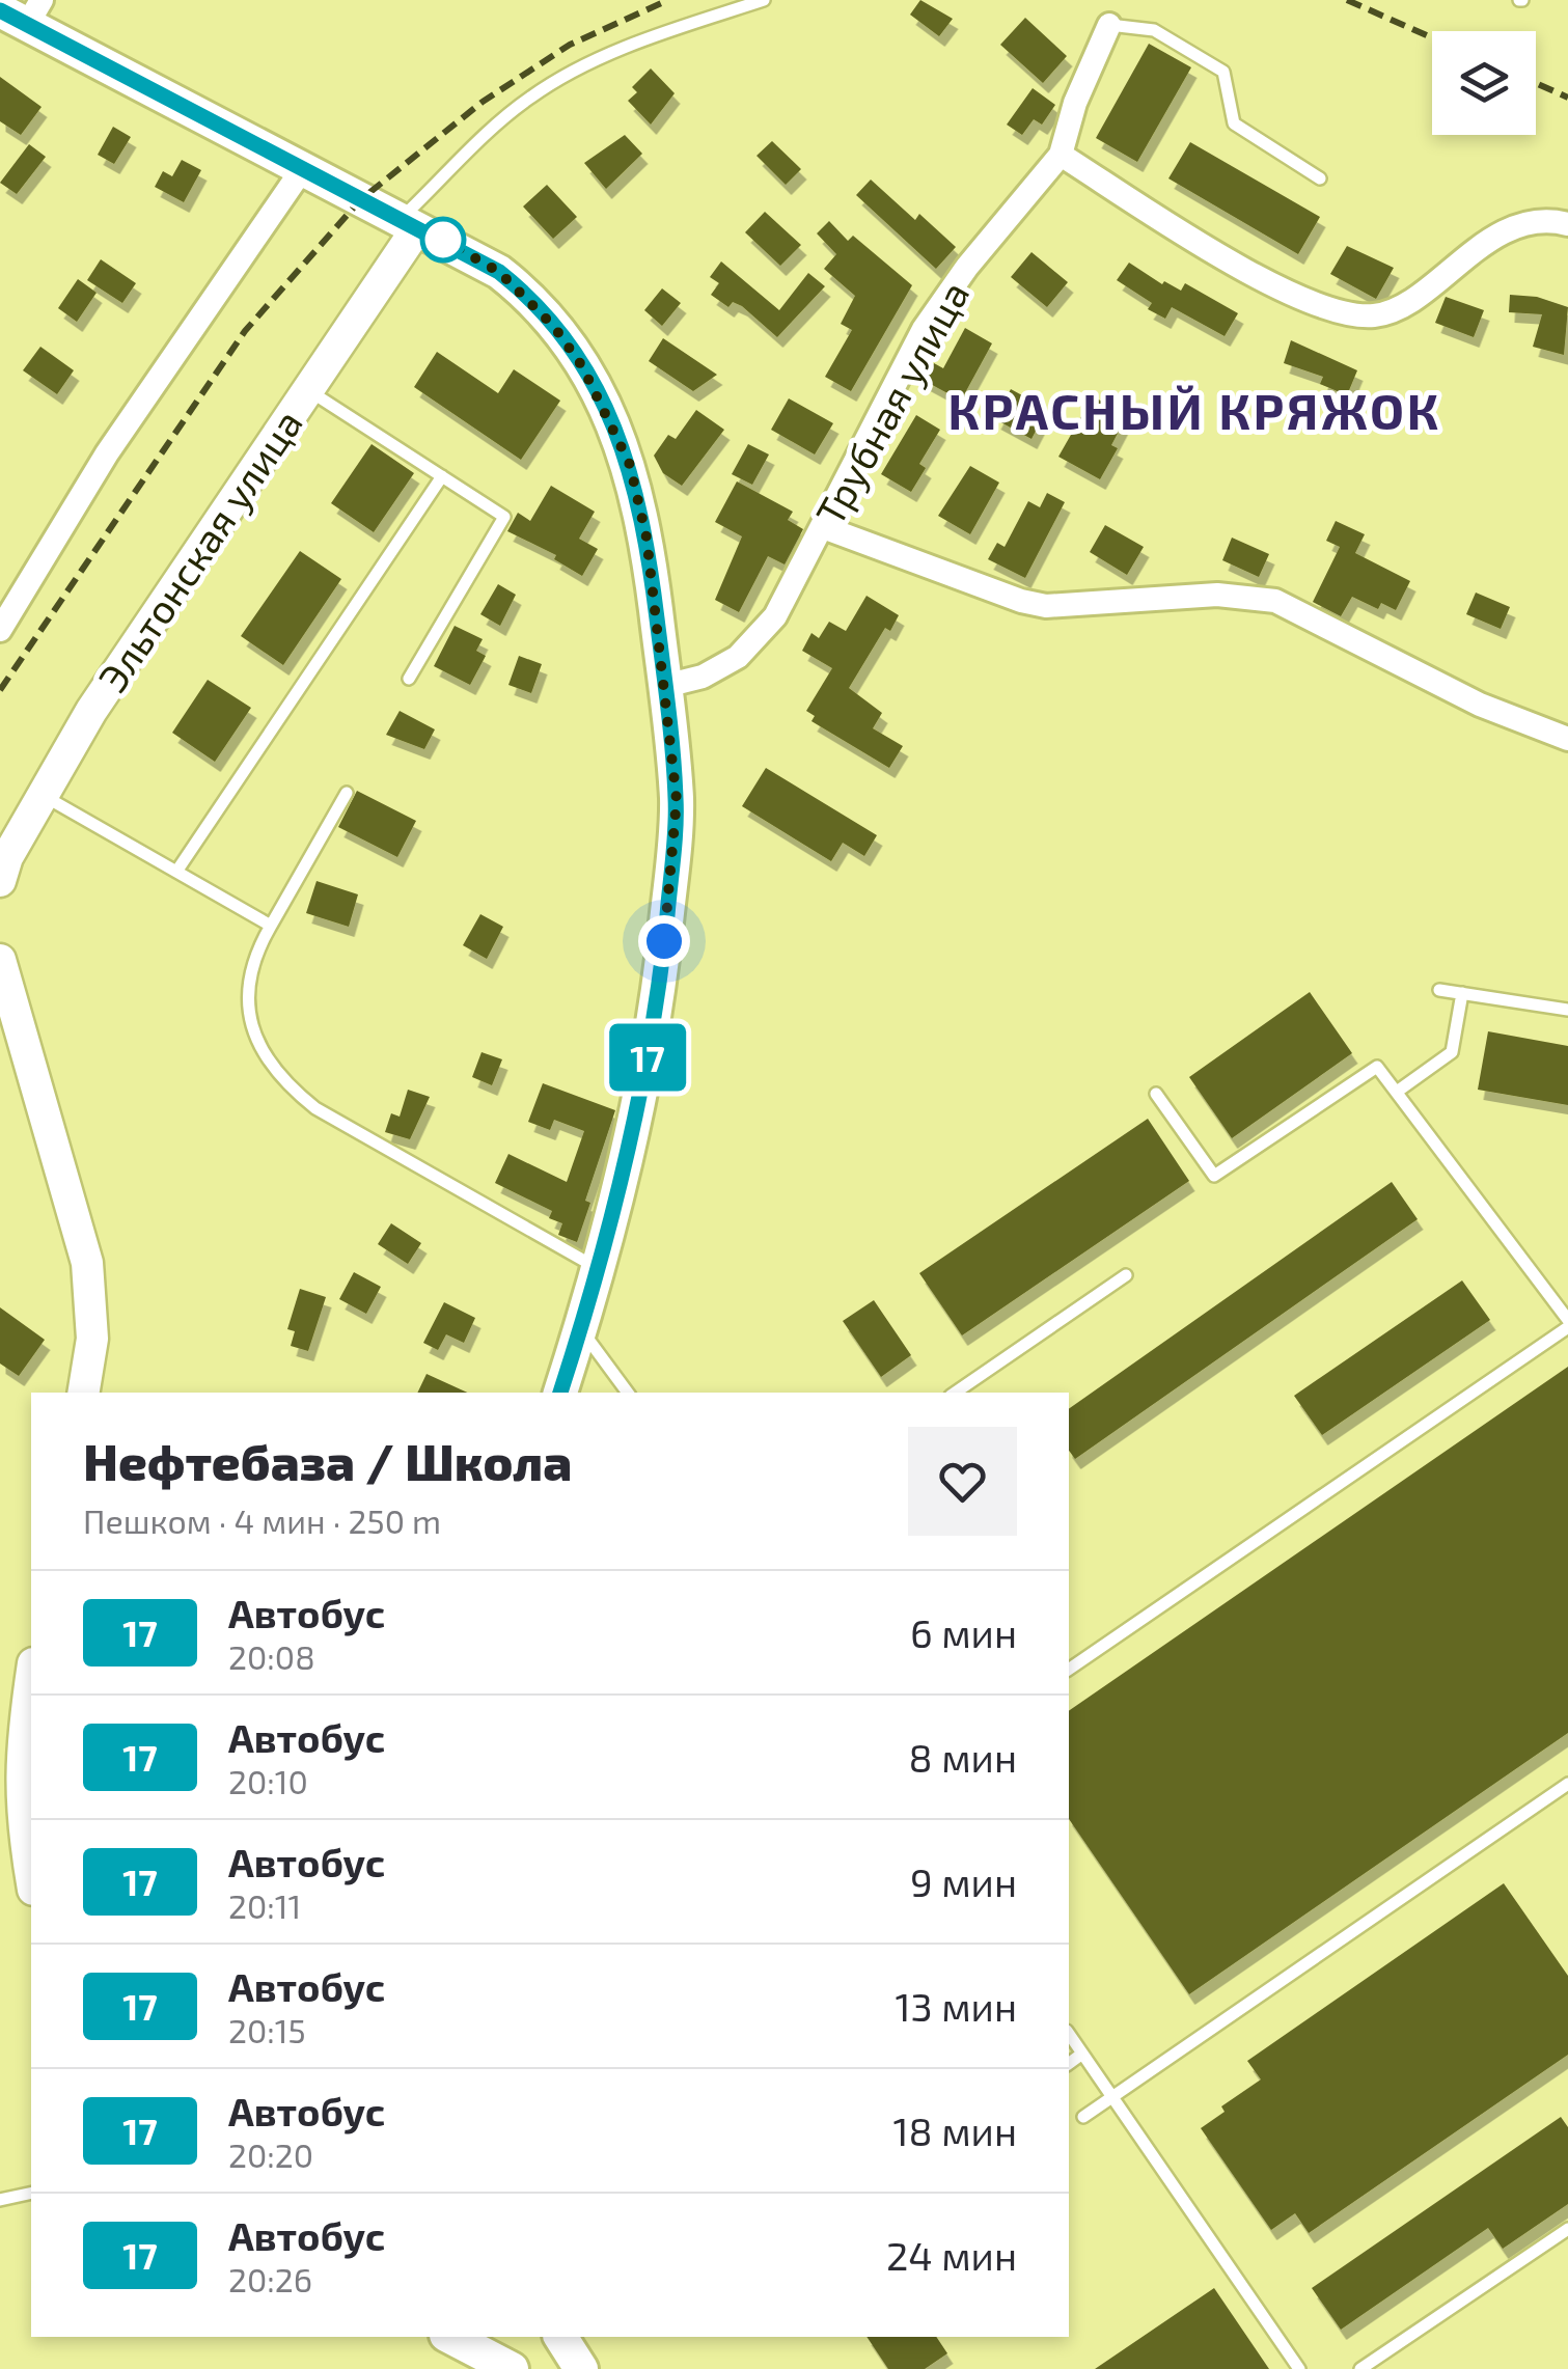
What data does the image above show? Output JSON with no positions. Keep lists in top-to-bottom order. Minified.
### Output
{"streets":{"street":["Трубная улица","Эльтонская улица"]},"districts":["КРАСНЫЙ КРЯЖОК"],"lines":["bus line 17"],"page":{"on_map":"17","heading":["Нефтебаза / Школа","Пешком · 4 мин · 250 m"],"list":[{"mark":"17","name":"Автобус","note":"20:08","value":"6 мин"},{"mark":"17","name":"Автобус","note":"20:10","value":"8 мин"},{"mark":"17","name":"Автобус","note":"20:11","value":"9 мин"},{"mark":"17","name":"Автобус","note":"20:15","value":"13 мин"},{"mark":"17","name":"Автобус","note":"20:20","value":"18 мин"},{"mark":"17","name":"Автобус","note":"20:26","value":"24 мин"}]}}
